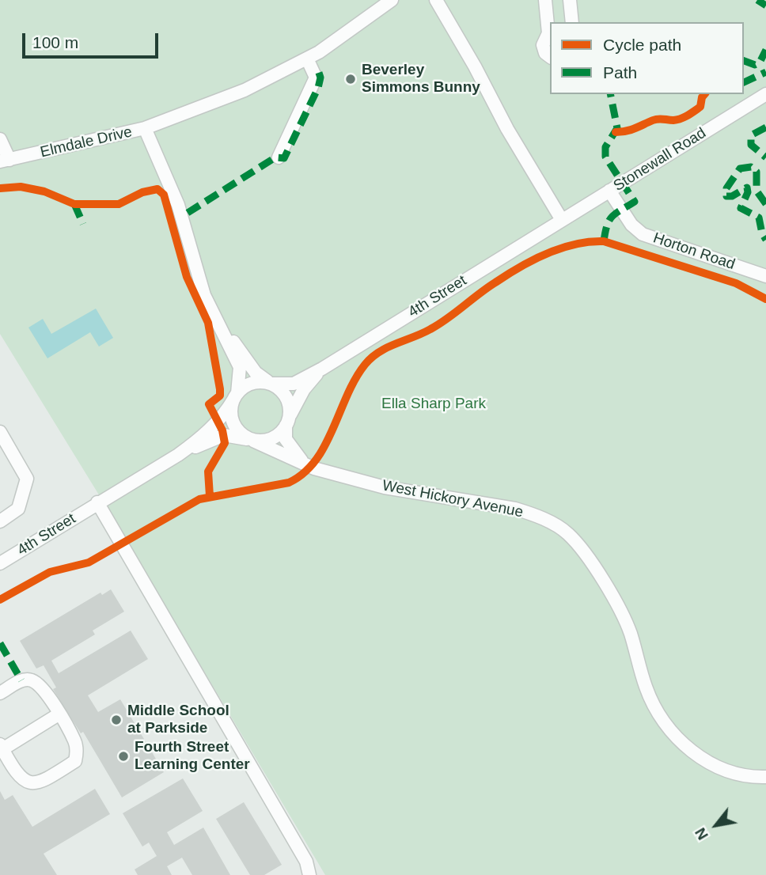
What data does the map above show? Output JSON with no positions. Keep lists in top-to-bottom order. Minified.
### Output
{"streets":{"street":["Elmdale Drive","Stonewall Road","Horton Road","4th Street","West Hickory Avenue"]},"crossings":[["Stonewall Road","Horton Road"],["Stonewall Road","4th Street"],["4th Street","West Hickory Avenue"]],"parks":["Ella Sharp Park"],"places":["Beverley Simmons Bunny","Middle School at Parkside","Fourth Street Learning Center"],"legend":["Cycle path","Path"],"scale_bar":"100 m","north":"bottom left"}
